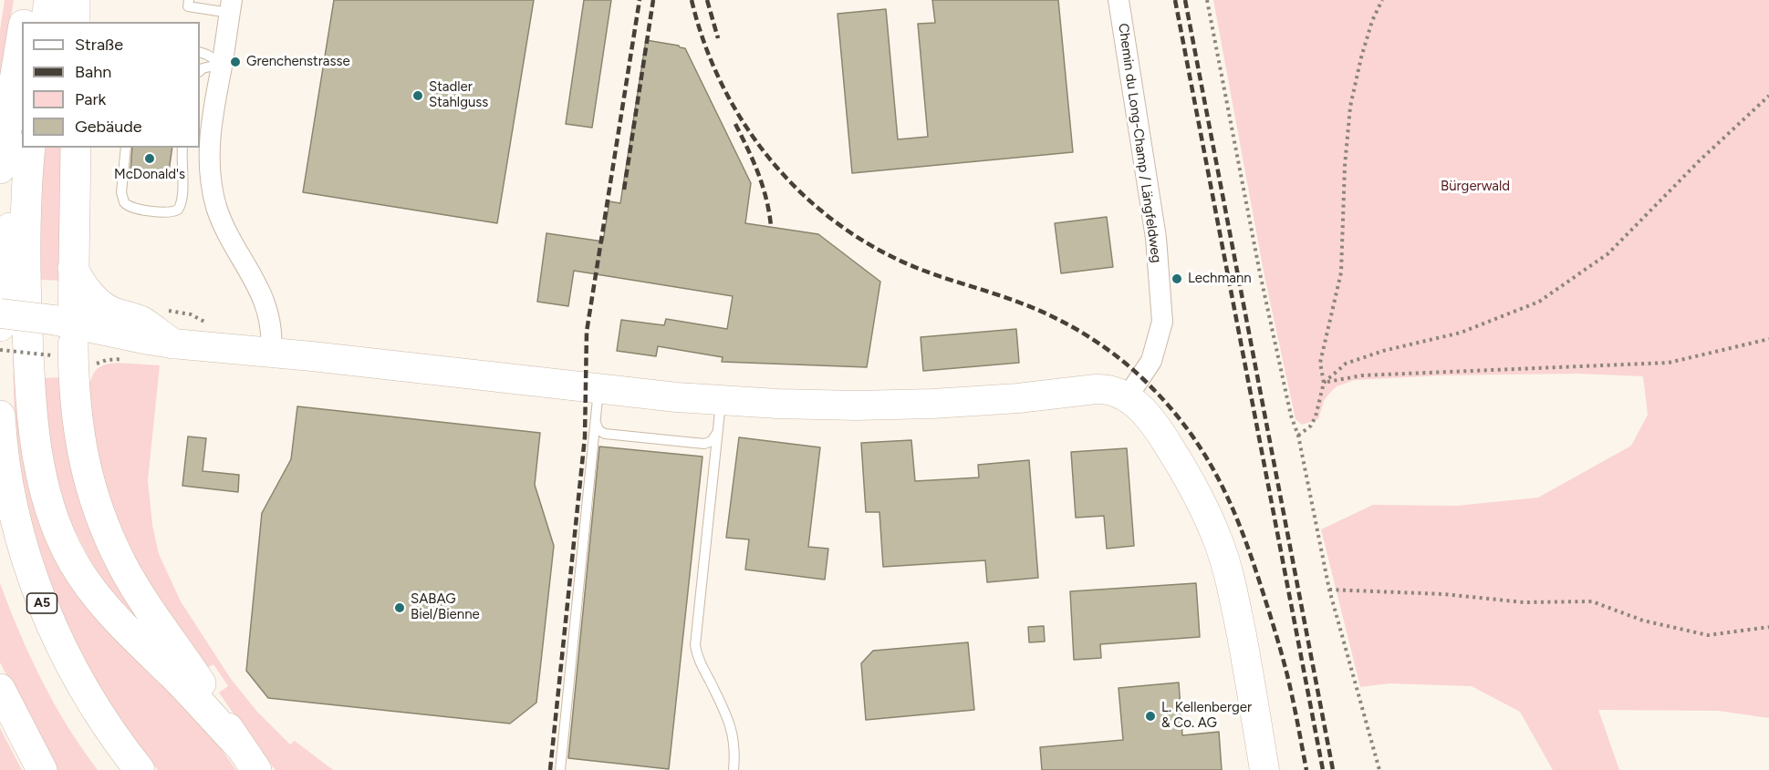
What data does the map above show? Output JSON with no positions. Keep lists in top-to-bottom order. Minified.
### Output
{"streets":{"highway":["A5"],"street":["Chemin du Long-Champ / Längfeldweg"]},"parks":["Bürgerwald"],"places":["Grenchenstrasse","Stadler Stahlguss","McDonald's","Lechmann","SABAG Biel/Bienne","L. Kellenberger & Co. AG"],"legend":["Straße","Bahn","Park","Gebäude"]}
